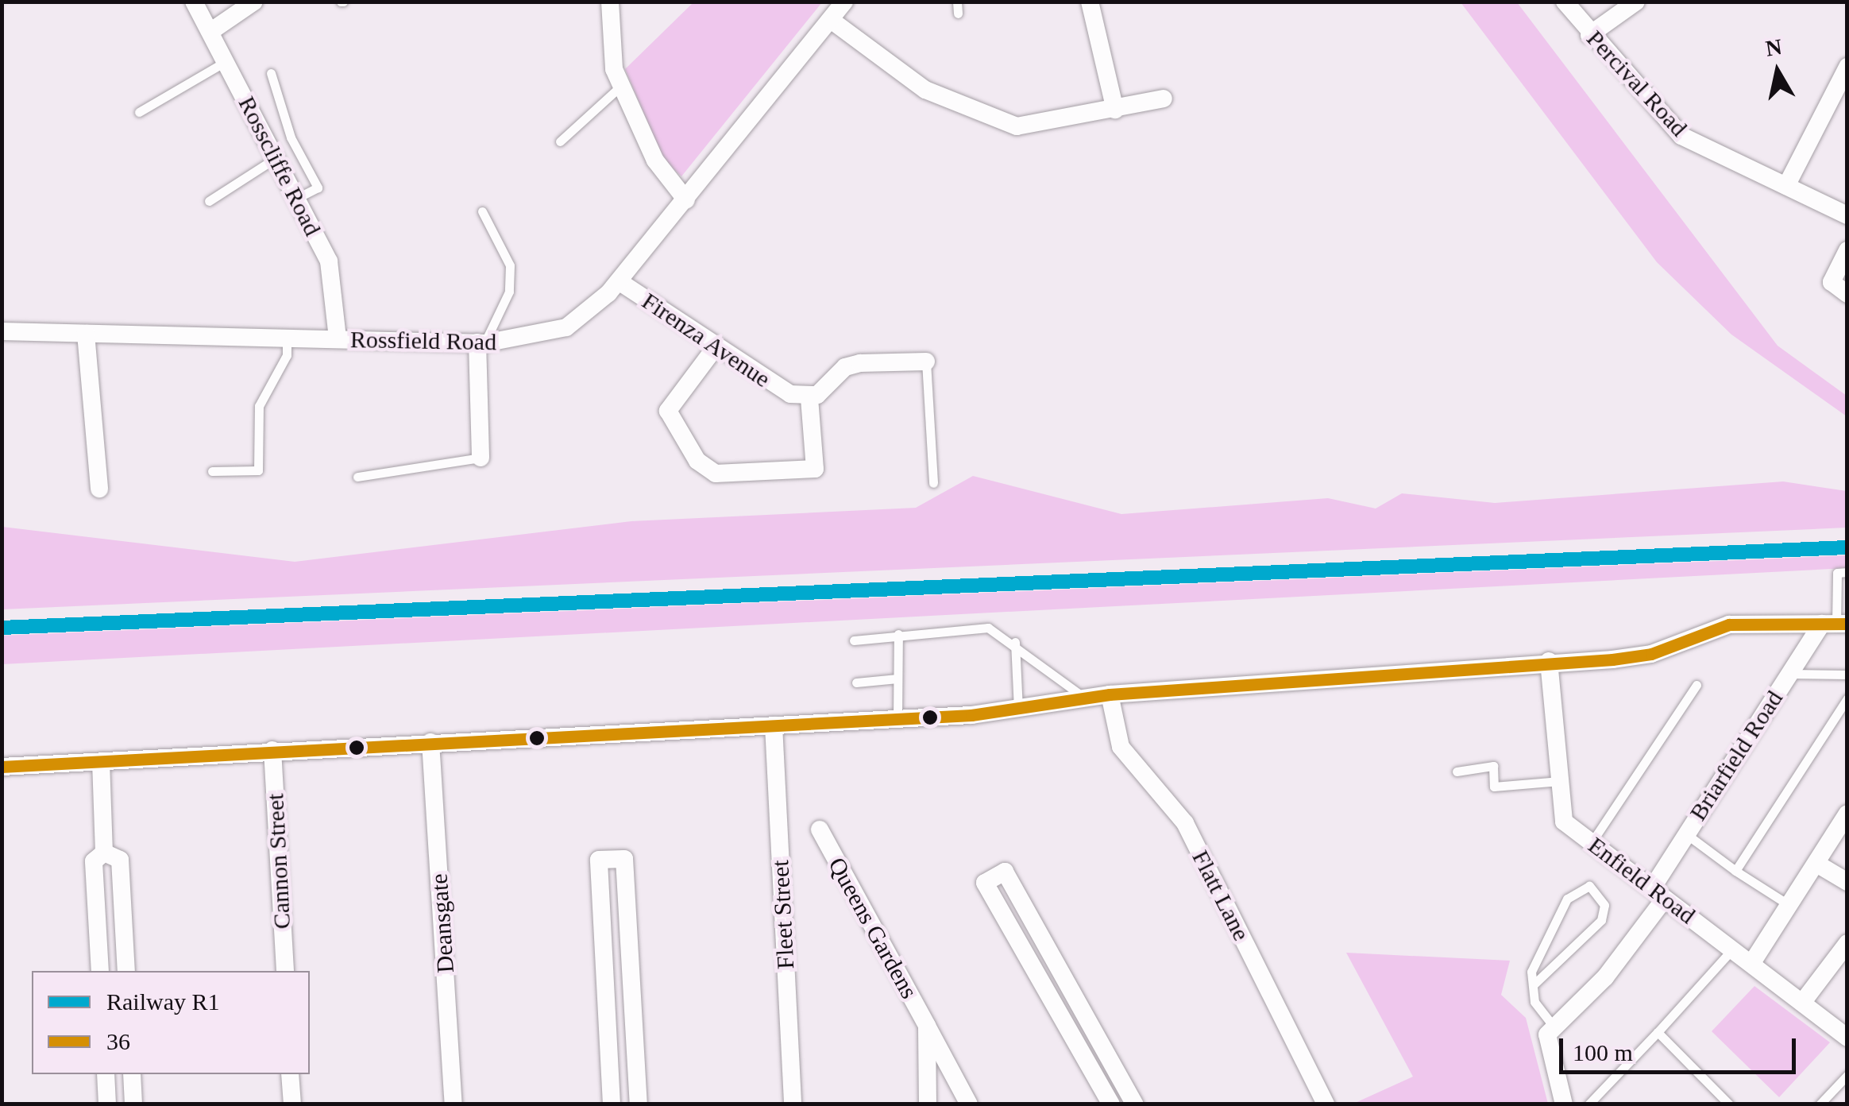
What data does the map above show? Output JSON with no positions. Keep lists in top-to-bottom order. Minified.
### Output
{"streets":{"street":["Percival Road","Rosscliffe Road","Firenza Avenue","Rossfield Road","Briarfield Road","Cannon Street","Enfield Road","Flatt Lane","Fleet Street","Deansgate","Queens Gardens"]},"crossings":[["Rosscliffe Road","Rossfield Road"],["Firenza Avenue","Rossfield Road"],["Briarfield Road","Enfield Road"]],"lines":["rail line R1","transit line 36"],"legend":["Railway R1","36"],"scale_bar":"100 m","north":"top"}
